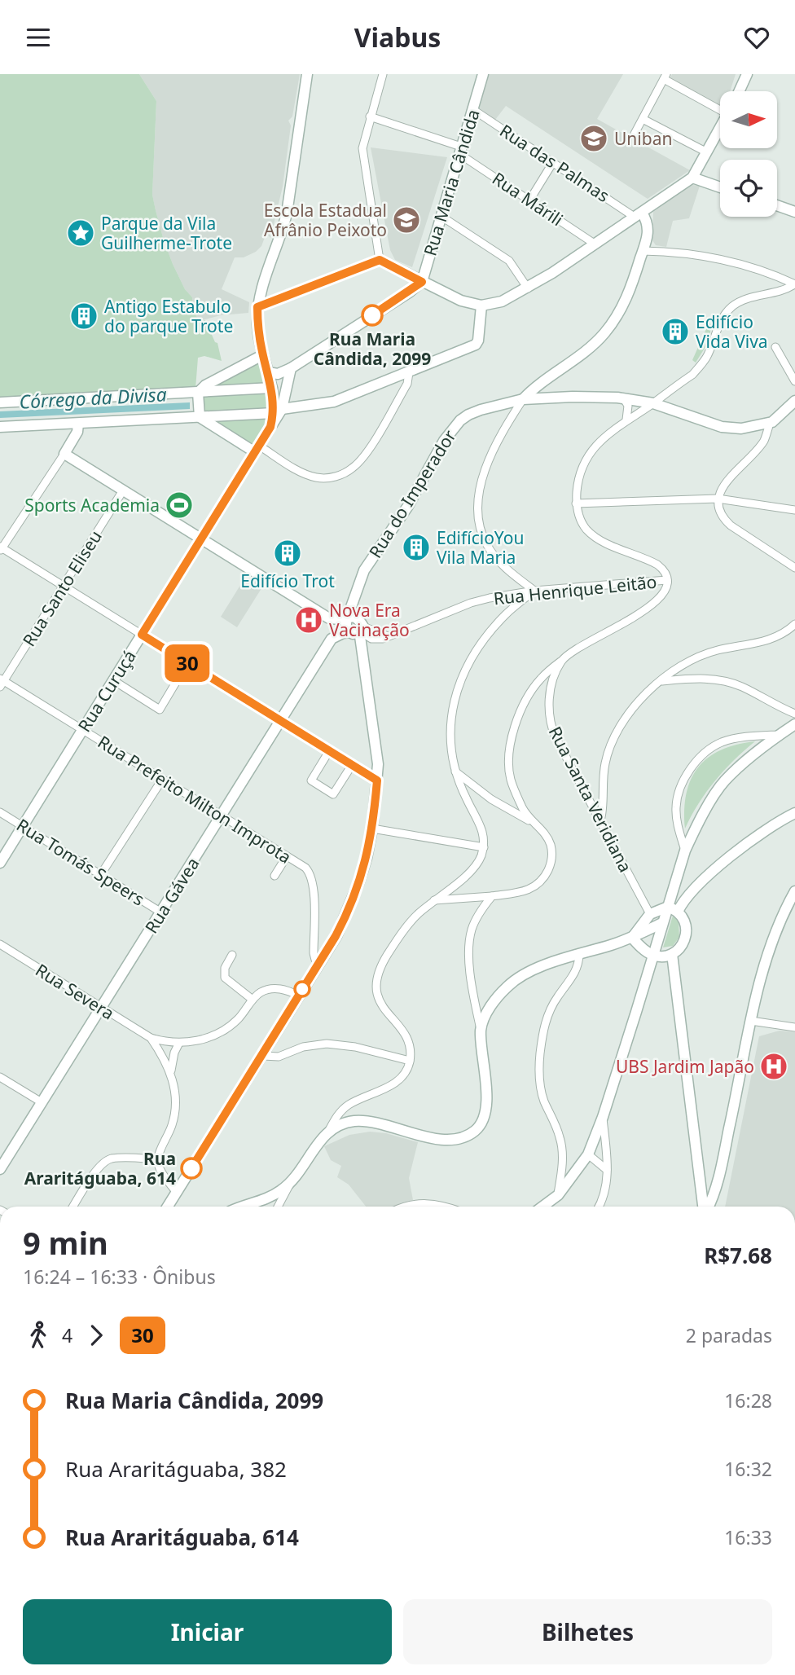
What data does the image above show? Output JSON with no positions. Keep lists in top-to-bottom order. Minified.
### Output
{"streets":{"street":["Rua das Palmas","Rua Maria Cândida","Rua Márili","Rua do Imperador","Rua Santo Eliseu","Rua Henrique Leitão","Rua Curuçá","Rua Prefeito Milton Improta","Rua Santa Veridiana","Rua Tomás Speers","Rua Gávea","Rua Severa"]},"crossings":[["Rua das Palmas","Rua Maria Cândida"],["Rua das Palmas","Rua do Imperador"],["Rua Maria Cândida","Rua Márili"],["Rua do Imperador","Rua Henrique Leitão"],["Rua Santo Eliseu","Rua Prefeito Milton Improta"],["Rua Henrique Leitão","Rua Santa Veridiana"],["Rua Curuçá","Rua Prefeito Milton Improta"],["Rua Curuçá","Rua Tomás Speers"],["Rua Prefeito Milton Improta","Rua Gávea"],["Rua Tomás Speers","Rua Gávea"],["Rua Gávea","Rua Severa"]],"water":["Córrego da Divisa"],"places":{"school or university":["Uniban","Escola Estadual Afrânio Peixoto"],"place":["Parque da Vila Guilherme-Trote"],"other":["Rua Maria Cândida, 2099","Rua Araritáguaba, 614"],"building":["Antigo Estabulo do parque Trote","Edifício Vida Viva","EdifícioYou Vila Maria","Edifício Trot"],"sports":["Sports Academia"],"hospital":["Nova Era Vacinação","UBS Jardim Japão"]},"lines":["bus line 30"],"north":"right","page":{"header":"Viabus","on_map":"30","heading":["9 min","16:24 – 16:33 · Ônibus","R$7.68"],"legs":["4","30","2 paradas"],"list":[{"name":"Rua Maria Cândida, 2099","value":"16:28"},{"name":"Rua Araritáguaba, 382","value":"16:32"},{"name":"Rua Araritáguaba, 614","value":"16:33"}],"buttons":["Iniciar","Bilhetes"]}}
